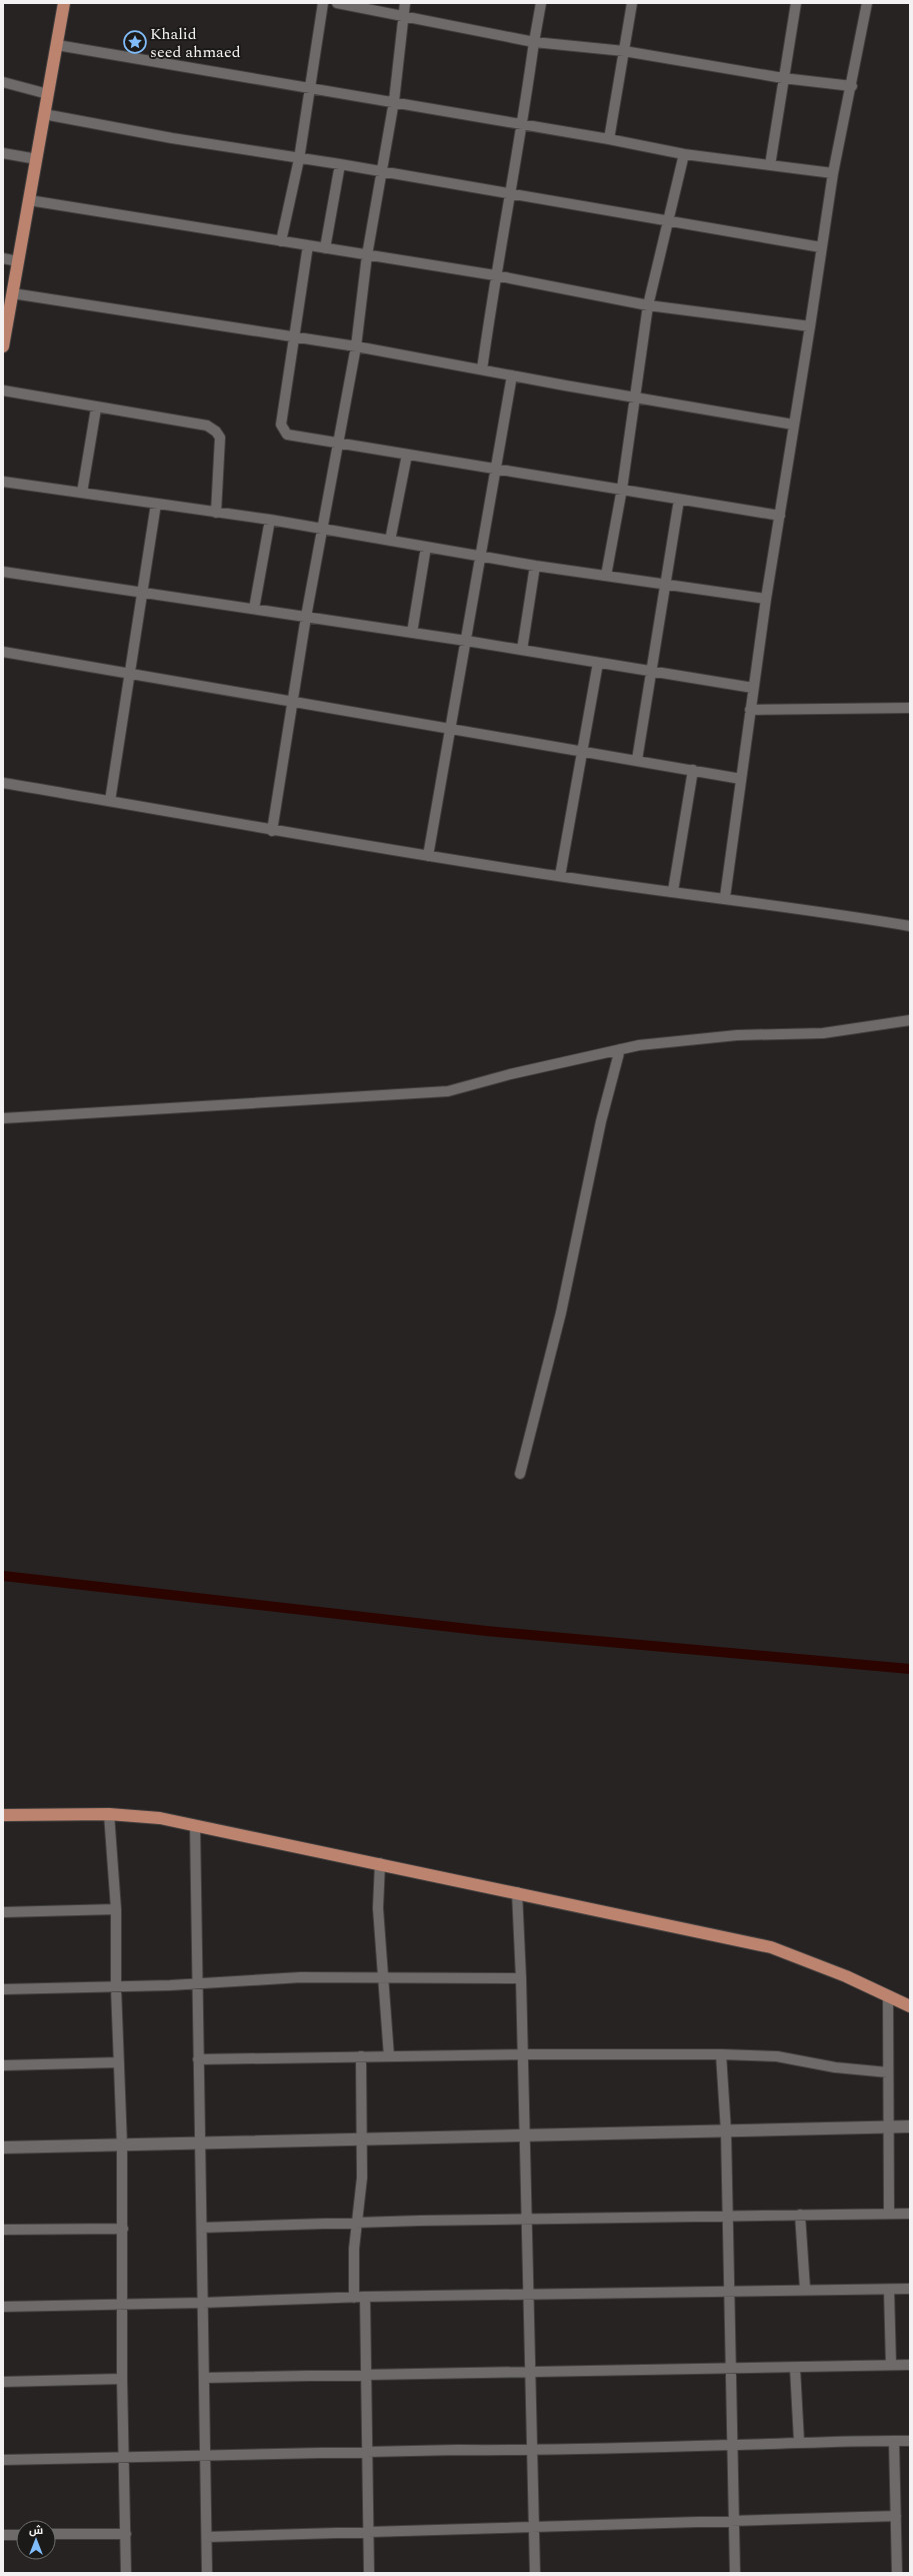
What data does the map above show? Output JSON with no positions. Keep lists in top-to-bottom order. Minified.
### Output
{"places":{"place":["Khalid seed ahmaed"]},"north":"top"}
